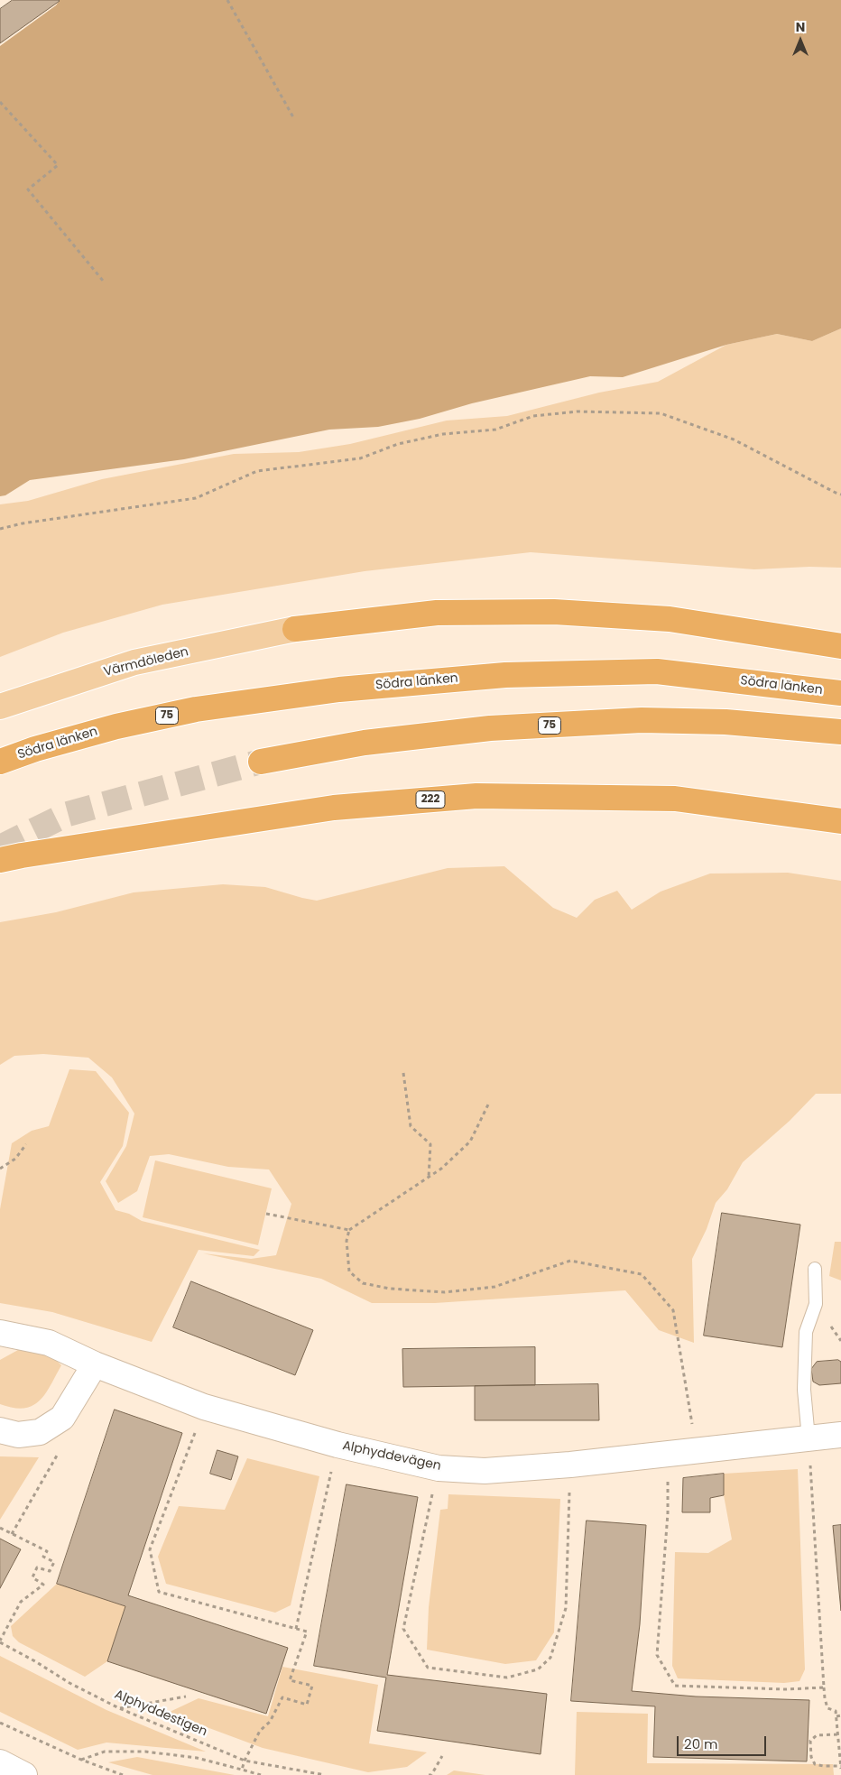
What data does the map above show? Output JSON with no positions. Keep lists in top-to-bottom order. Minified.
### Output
{"streets":{"highway":["Södra länken","75","222"],"main road":["Värmdöleden"],"street":["Alphyddevägen"],"path":["Alphyddestigen"]},"scale_bar":"20 m","north":"top"}
